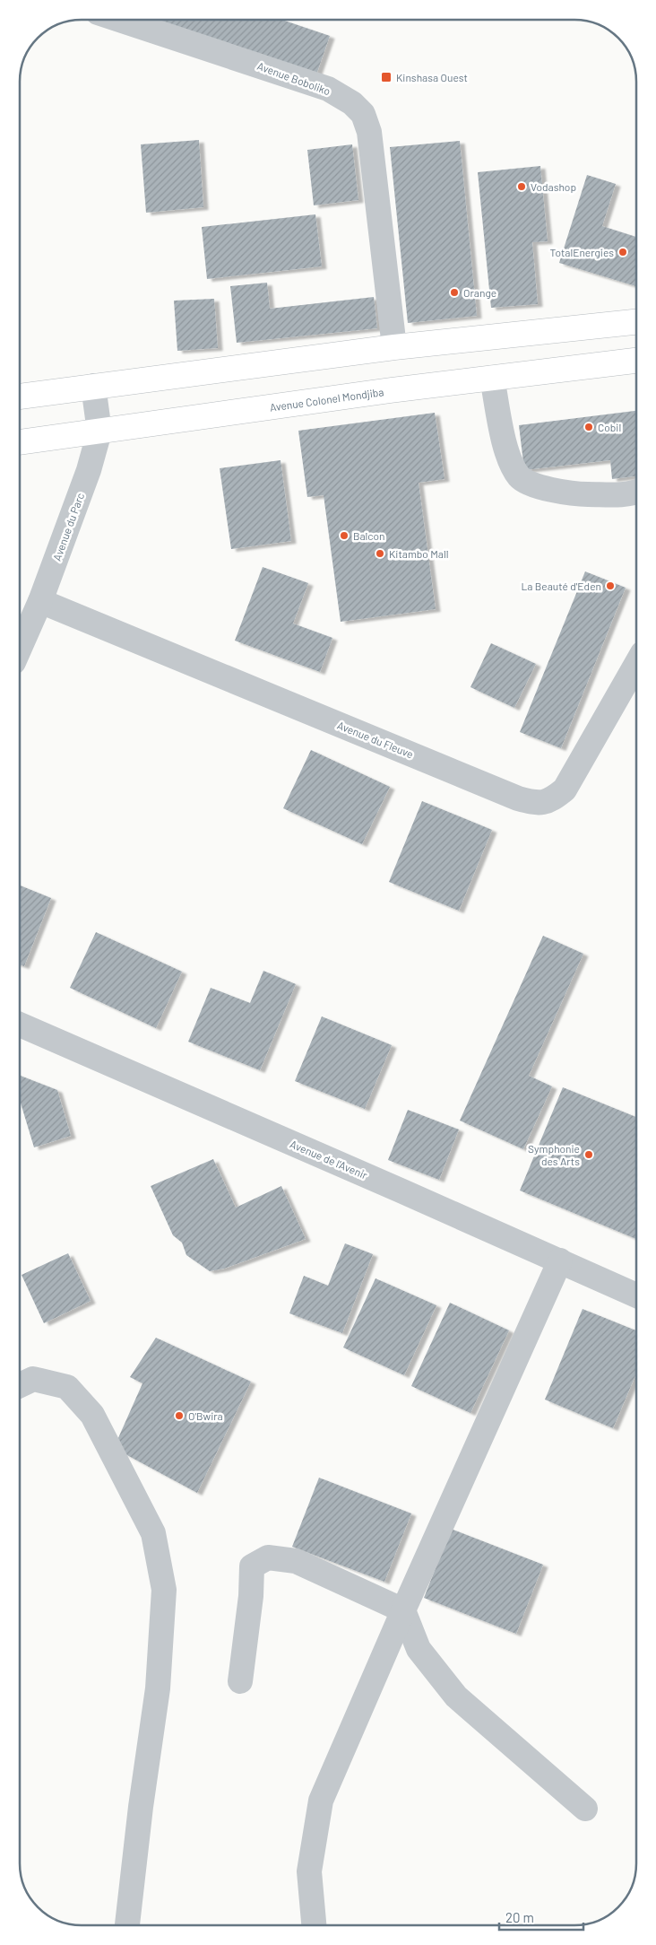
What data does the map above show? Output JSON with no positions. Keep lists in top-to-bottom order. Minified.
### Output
{"streets":{"main road":["Avenue Colonel Mondjiba"],"street":["Avenue Boboliko","Avenue du Parc","Avenue du Fleuve","Avenue de l'Avenir"]},"crossings":[["Avenue Colonel Mondjiba","Avenue du Parc"],["Avenue du Parc","Avenue du Fleuve"]],"places":{"transit":["Kinshasa Ouest"],"other":["Vodashop","TotalEnergies","Orange","Cobil","Balcon","Kitambo Mall","La Beauté d'Eden","Symphonie des Arts","O'Bwira"]},"scale_bar":"20 m"}
